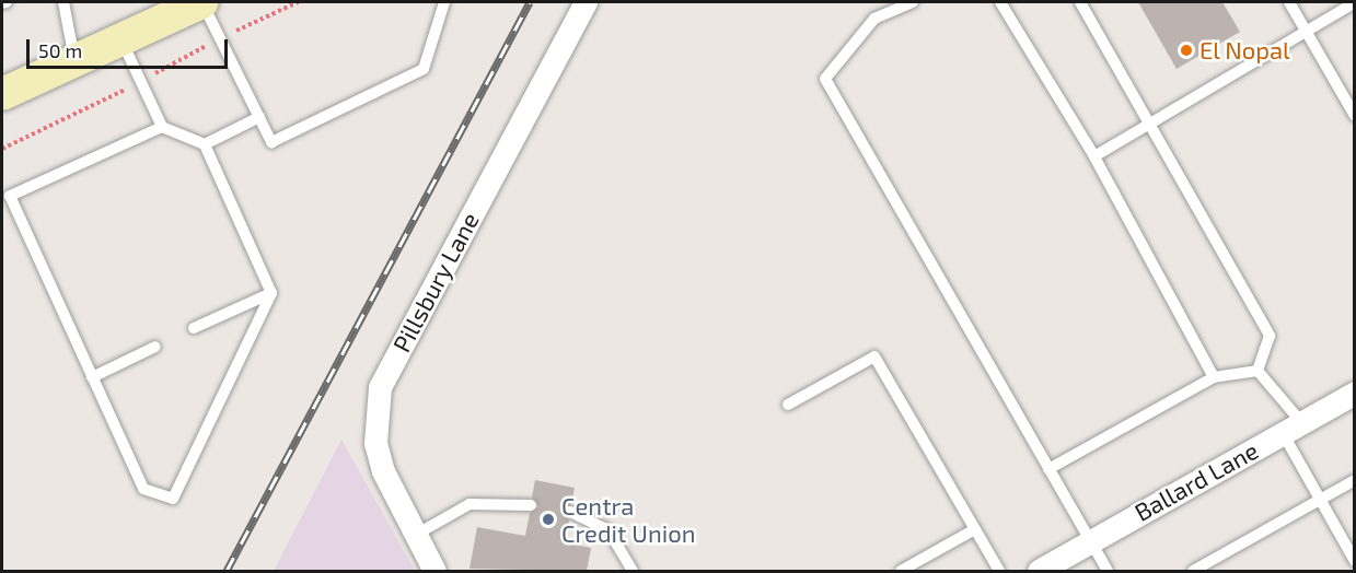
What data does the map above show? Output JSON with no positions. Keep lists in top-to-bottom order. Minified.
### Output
{"streets":{"street":["Pillsbury Lane","Ballard Lane"]},"places":["El Nopal","Centra Credit Union"],"scale_bar":"50 m"}
